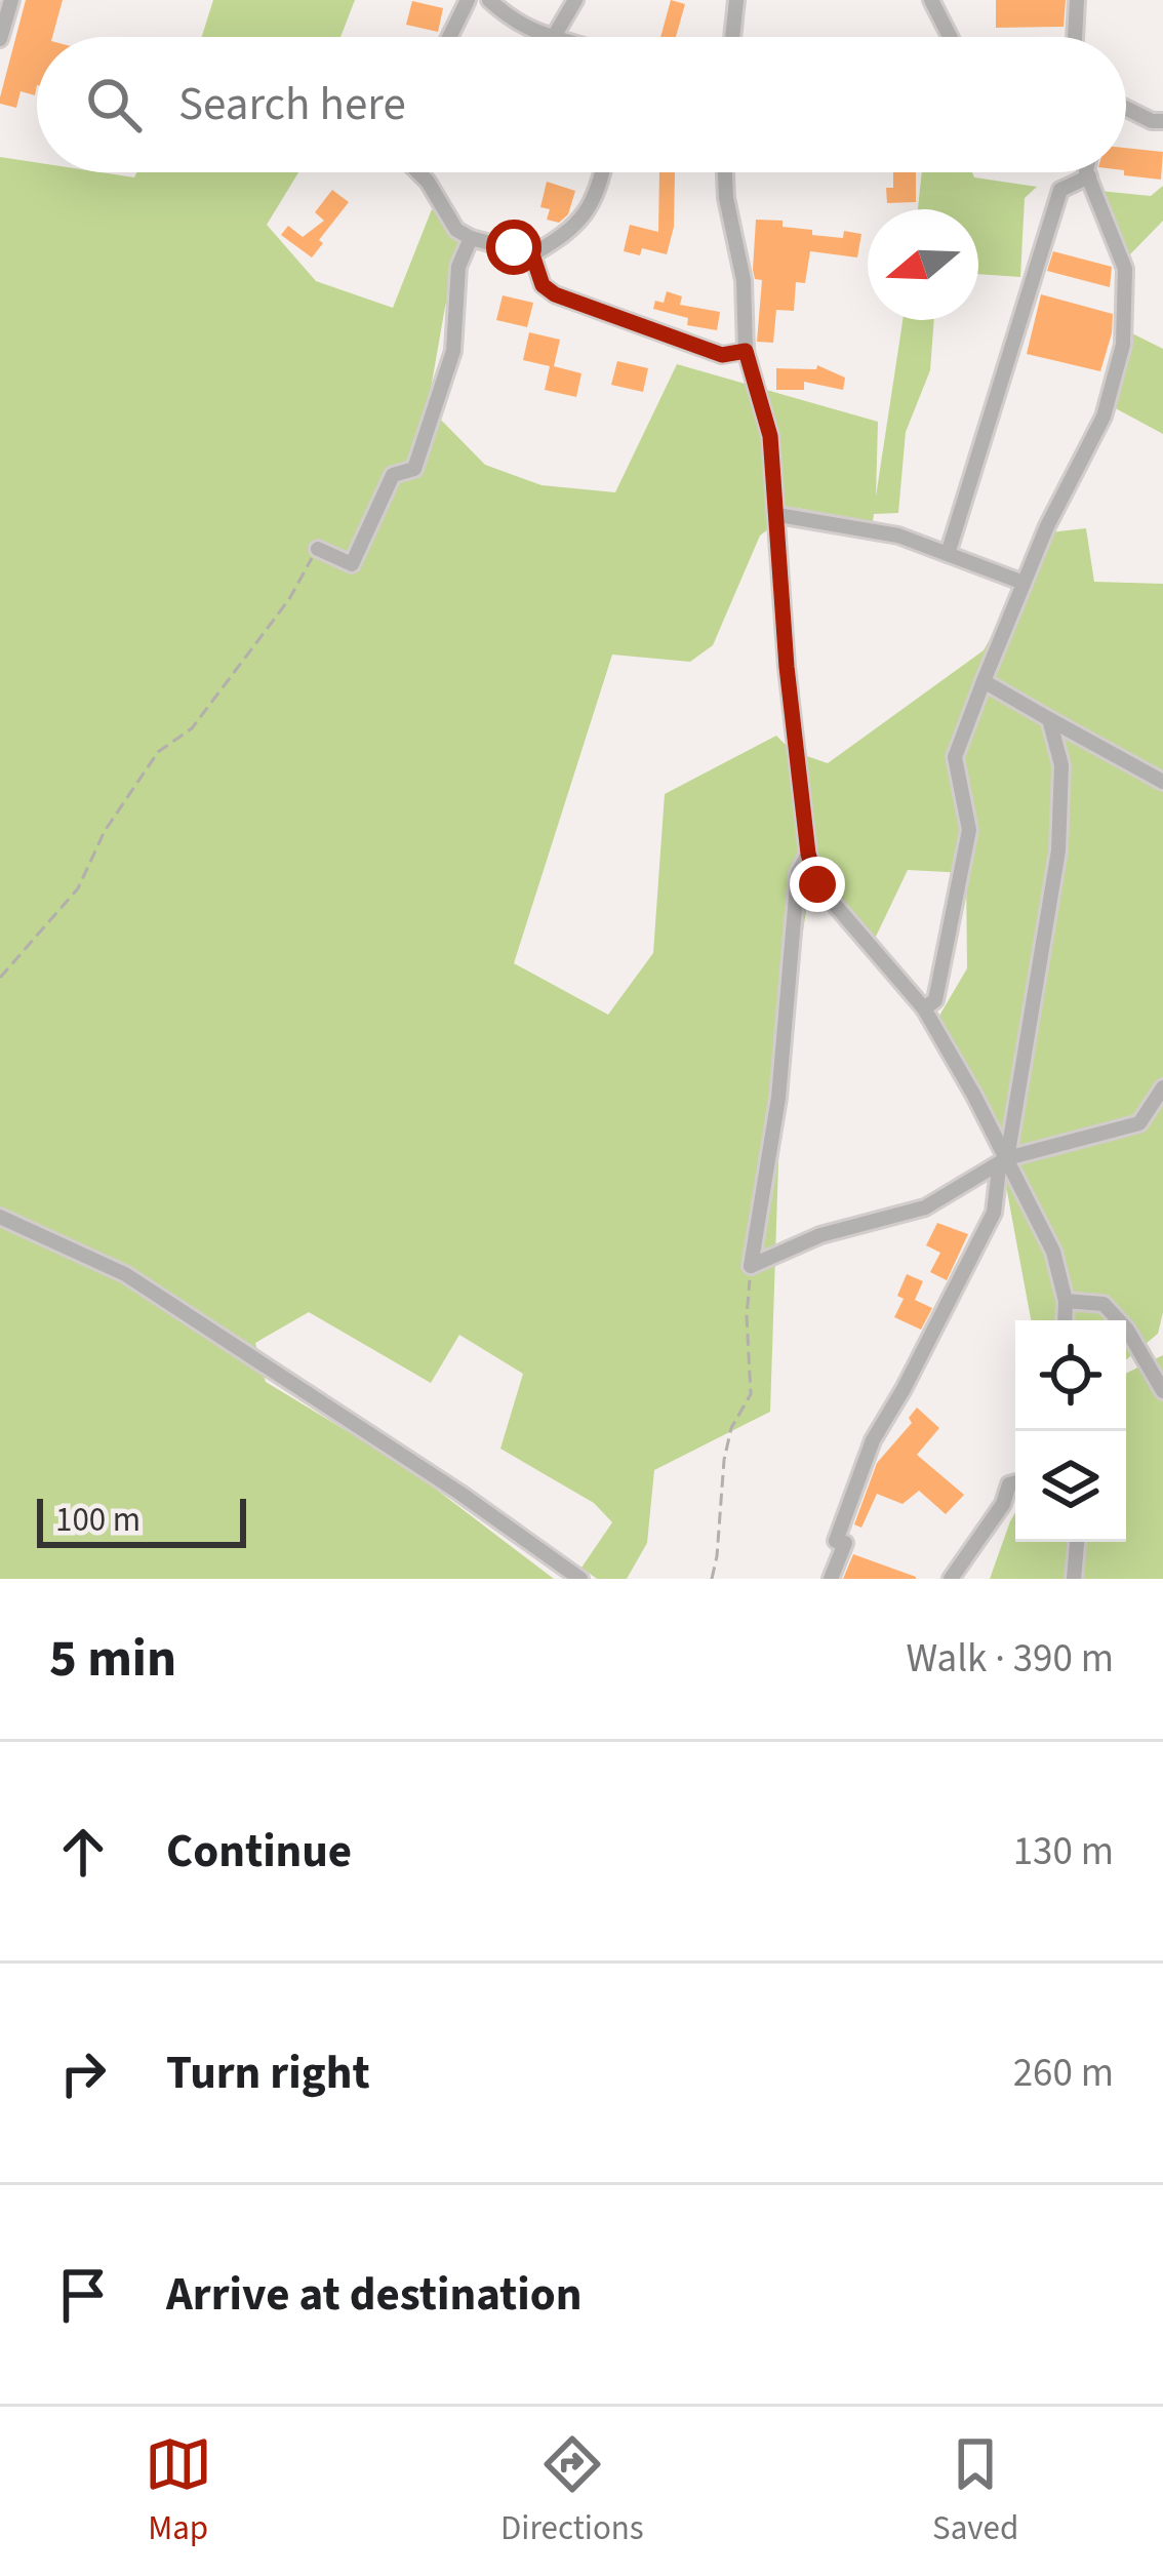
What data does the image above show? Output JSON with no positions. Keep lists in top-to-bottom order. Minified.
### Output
{"scale_bar":"100 m","north":"left","page":{"search":"Search here","scale":"100 m","heading":["5 min","Walk · 390 m"],"list":[["Continue","130 m"],["Turn right","260 m"],"Arrive at destination"],"nav":["Map","Directions","Saved"]}}
